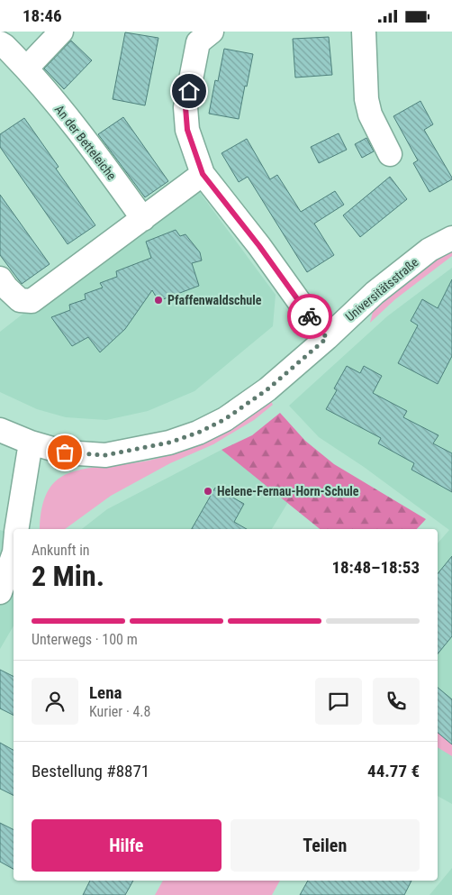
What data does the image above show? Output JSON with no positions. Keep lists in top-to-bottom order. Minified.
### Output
{"streets":{"street":["An der Betteleiche","Universitätsstraße"]},"places":["Pfaffenwaldschule","Helene-Fernau-Horn-Schule"],"page":{"status":"18:46","heading":["2 Min.","Ankunft in","18:48–18:53"],"panel":["Lena","Kurier · 4.8","Bestellung #8871","44.77 €"],"bar":"Unterwegs · 100 m","buttons":["Hilfe","Teilen"]}}
